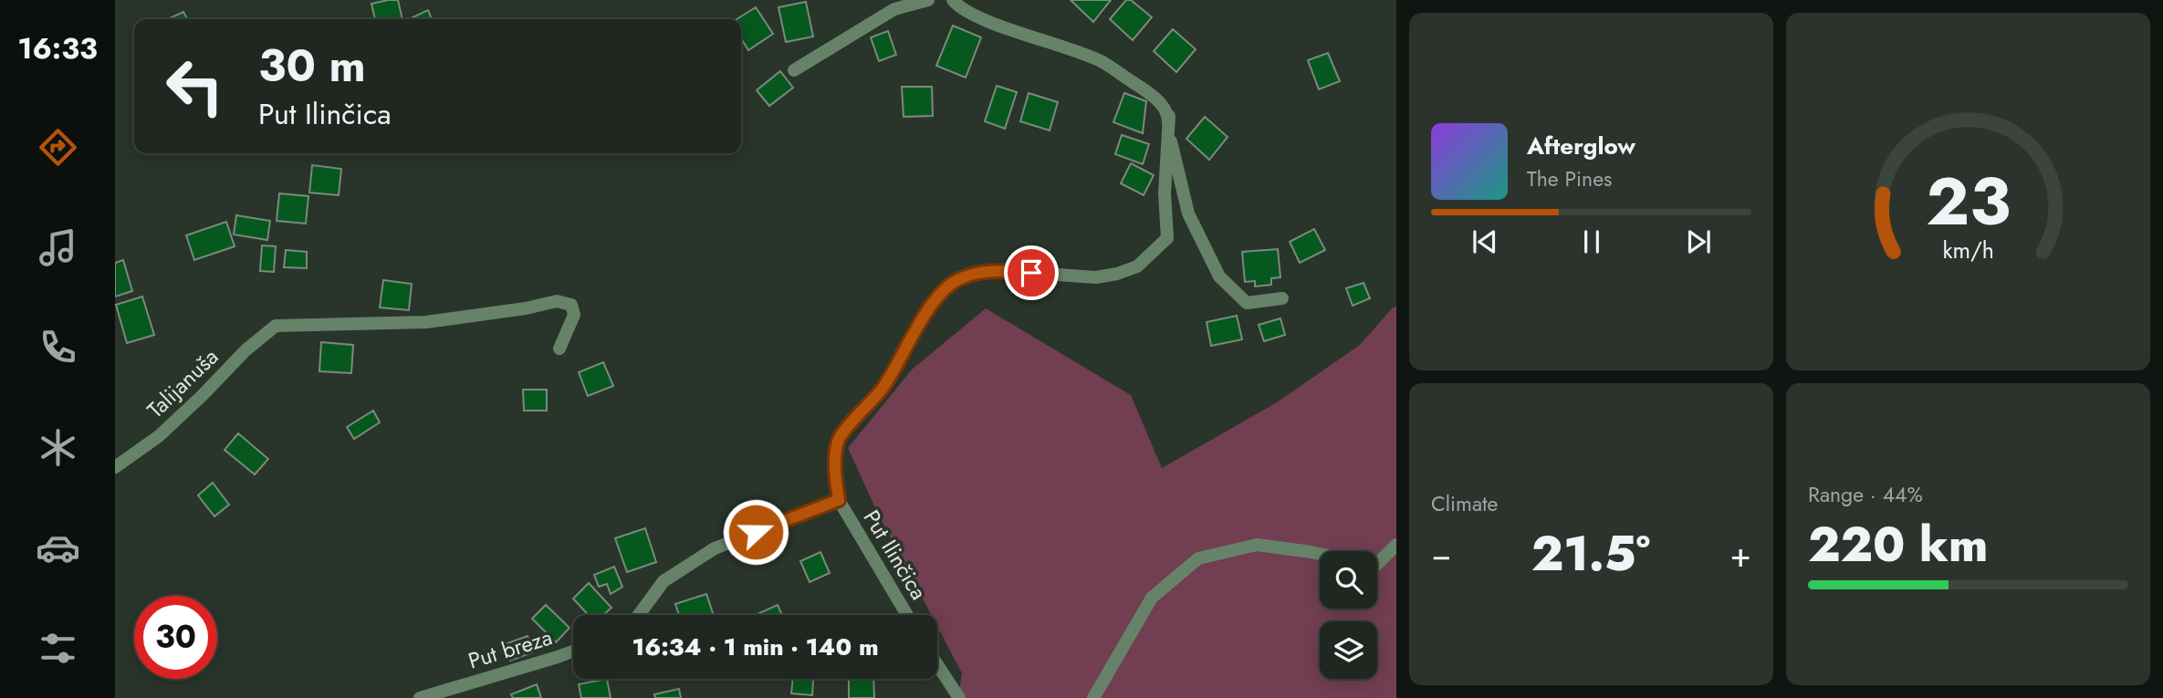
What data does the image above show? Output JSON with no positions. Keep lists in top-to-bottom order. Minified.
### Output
{"streets":{"street":["Talijanuša","Put Ilinčica","Put breza"]},"page":{"tabs":"16:33","turn":["30 m","Put Ilinčica"],"song":["Afterglow","The Pines"],"tile":["Climate",["Range · 44%","220 km"]],"heat":["−","21.5°","+"],"limit":"30","trip":"16:34 · 1 min · 140 m","gauge":["23","km/h"]}}
